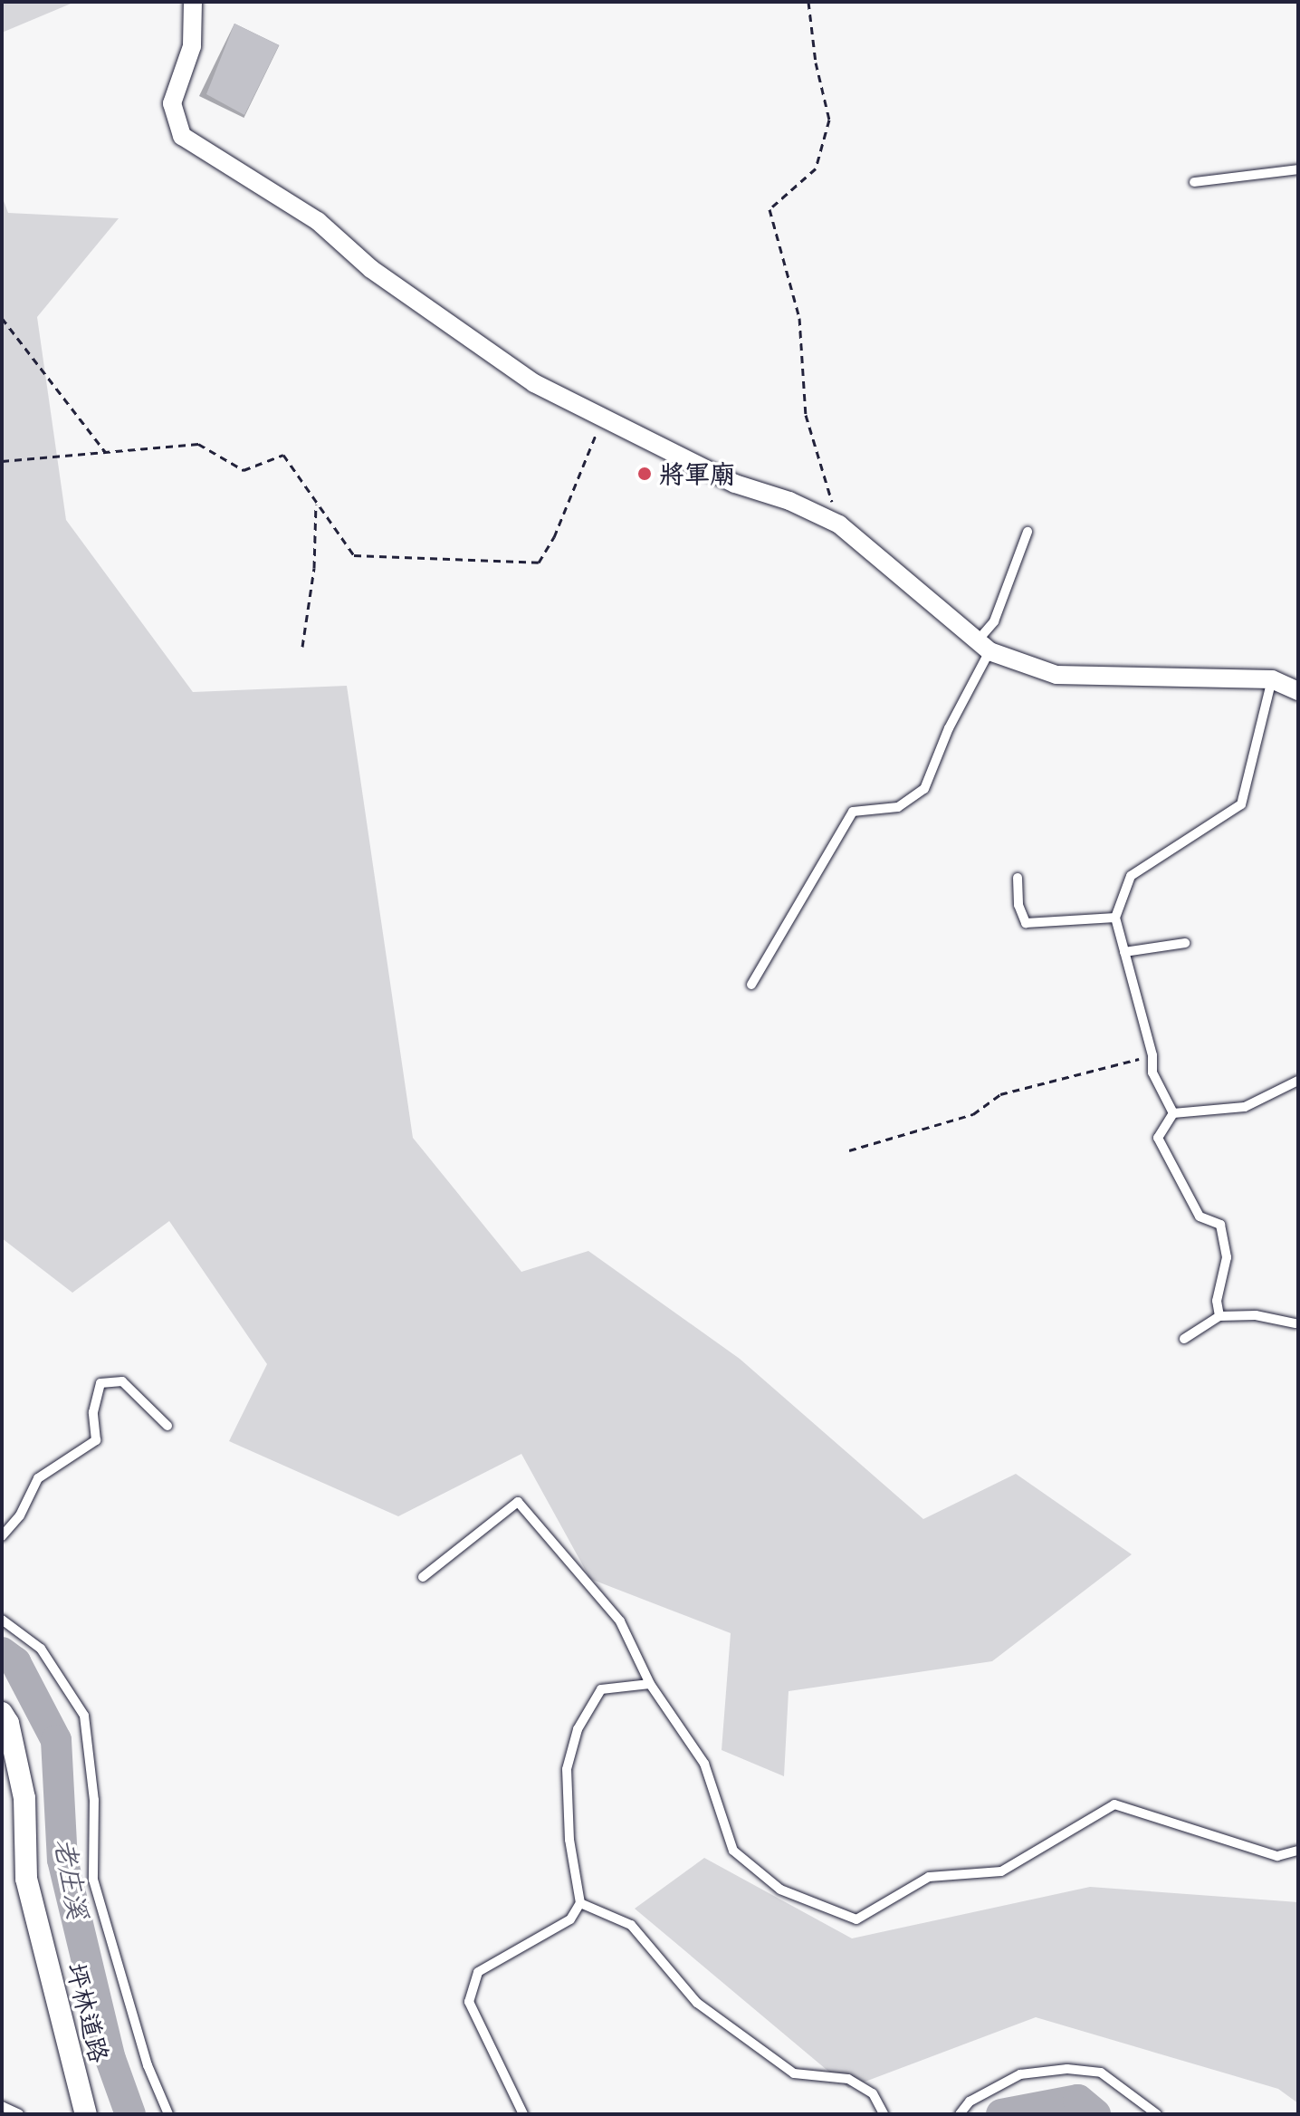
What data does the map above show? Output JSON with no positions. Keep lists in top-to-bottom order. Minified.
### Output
{"streets":{"street":["坪林道路"]},"water":["老庄溪"],"places":["將軍廟"]}
